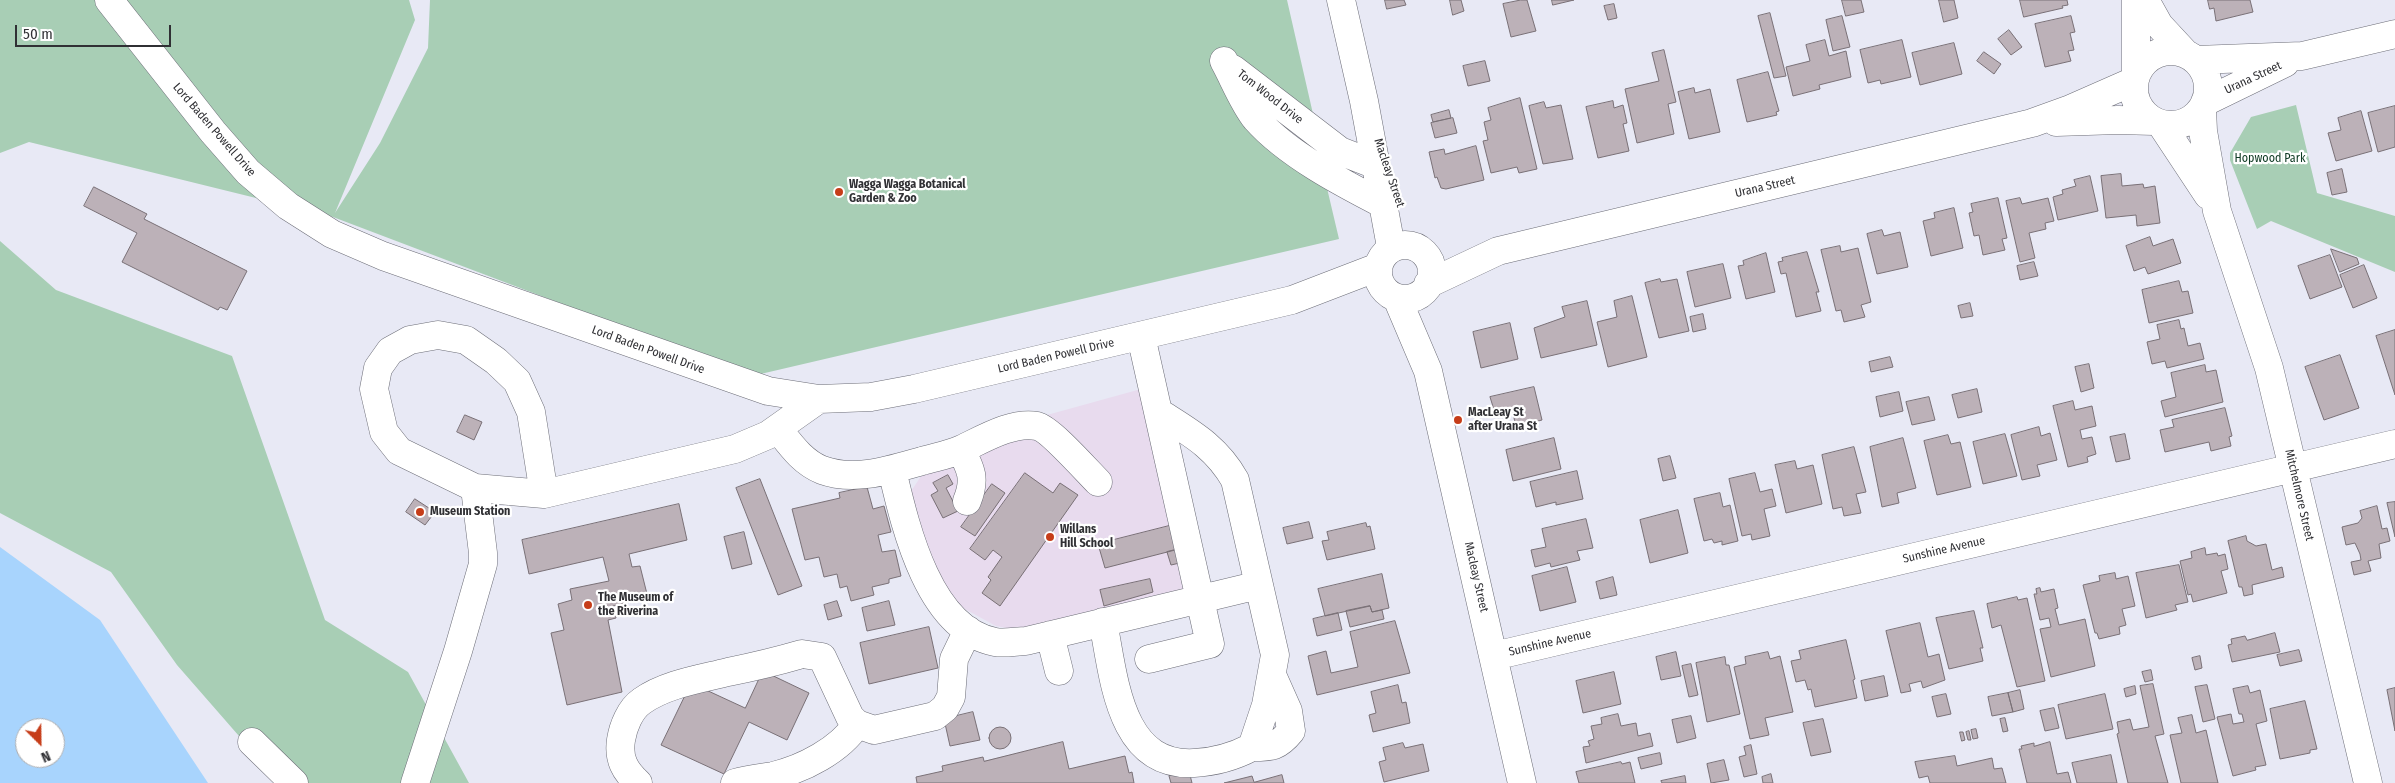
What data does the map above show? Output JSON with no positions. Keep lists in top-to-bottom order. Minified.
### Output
{"streets":{"street":["Urana Street","Tom Wood Drive","Lord Baden Powell Drive","Macleay Street","Mitchelmore Street","Sunshine Avenue"]},"crossings":[["Urana Street","Lord Baden Powell Drive"],["Urana Street","Macleay Street"],["Urana Street","Mitchelmore Street"],["Tom Wood Drive","Macleay Street"],["Lord Baden Powell Drive","Macleay Street"],["Macleay Street","Sunshine Avenue"],["Mitchelmore Street","Sunshine Avenue"]],"parks":["Hopwood Park"],"places":["Wagga Wagga Botanical Garden & Zoo","MacLeay St after Urana St","Museum Station","Willans Hill School","The Museum of the Riverina"],"scale_bar":"50 m","north":"bottom right"}
